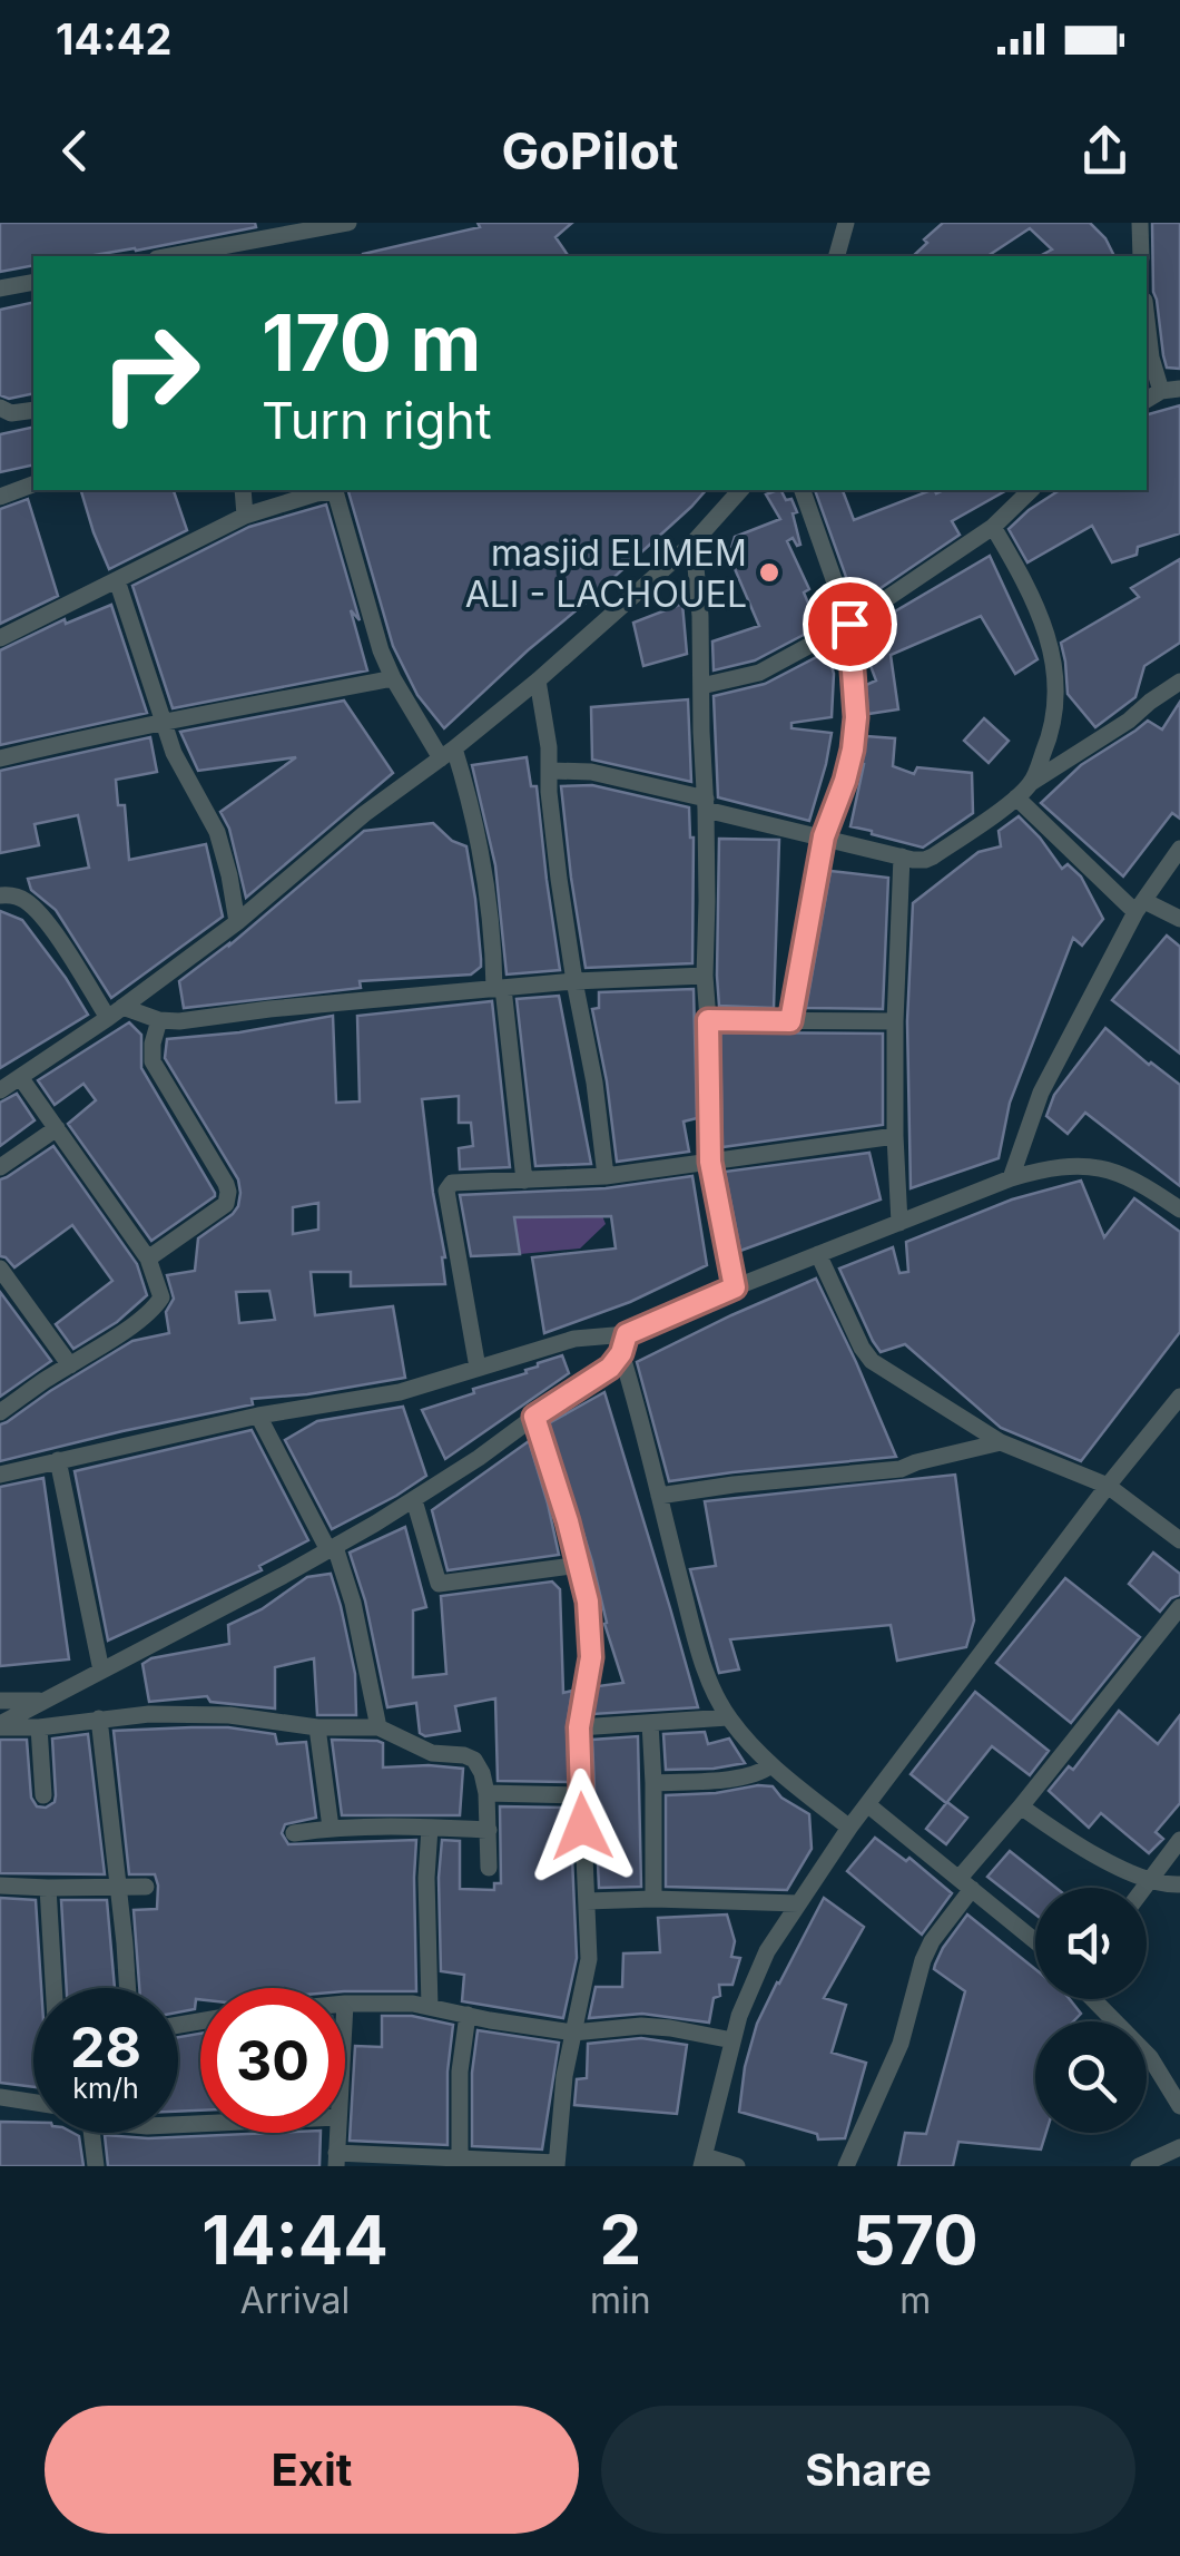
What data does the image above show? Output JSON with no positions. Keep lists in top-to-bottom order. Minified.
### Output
{"places":["masjid ELIMEM ALI - LACHOUEL"],"page":{"status":"14:42","header":"GoPilot","turn":["170 m","Turn right"],"speed":"28 km/h","limit":"30","eta":["14:44","Arrival","2","min","570","m"],"buttons":["Exit","Share"]}}
